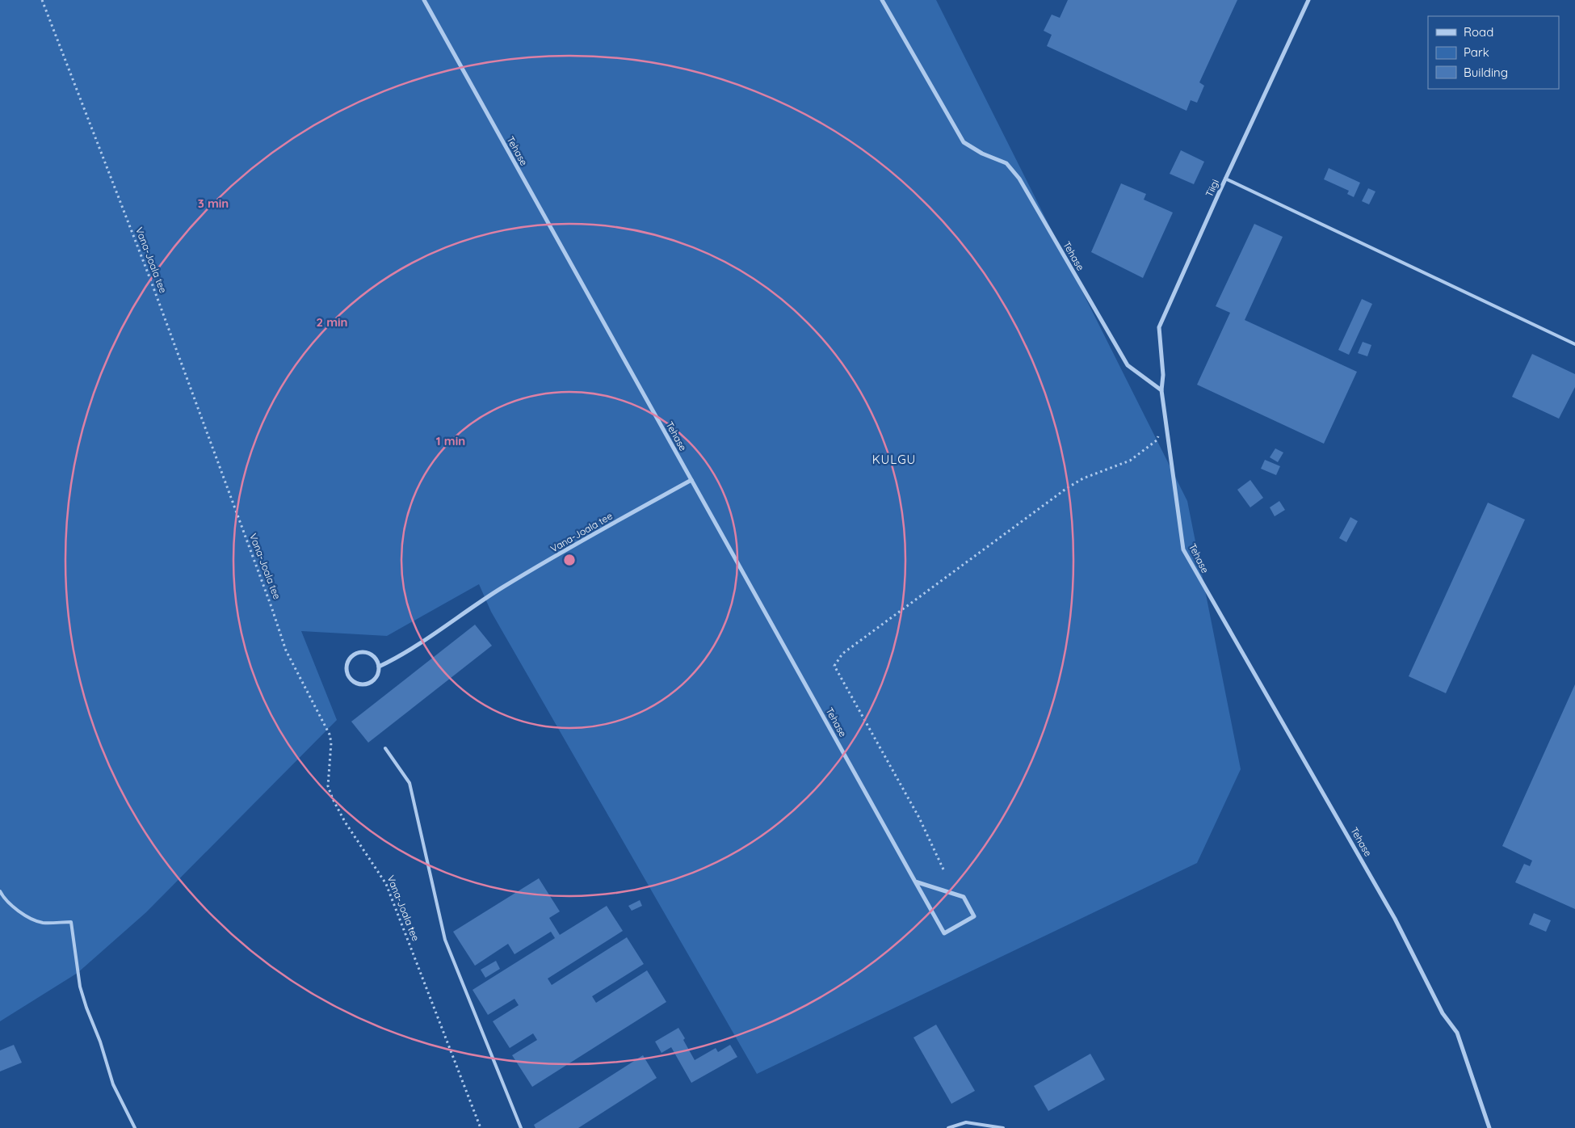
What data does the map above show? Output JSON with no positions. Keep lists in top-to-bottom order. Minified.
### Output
{"streets":{"street":["Tehase","Tiigi","Vana-Joala tee"]},"crossings":[["Tehase","Tiigi"],["Tehase","Vana-Joala tee"]],"districts":["KULGU"],"legend":["Road","Park","Building"],"rings":["3 min","2 min","1 min"]}
